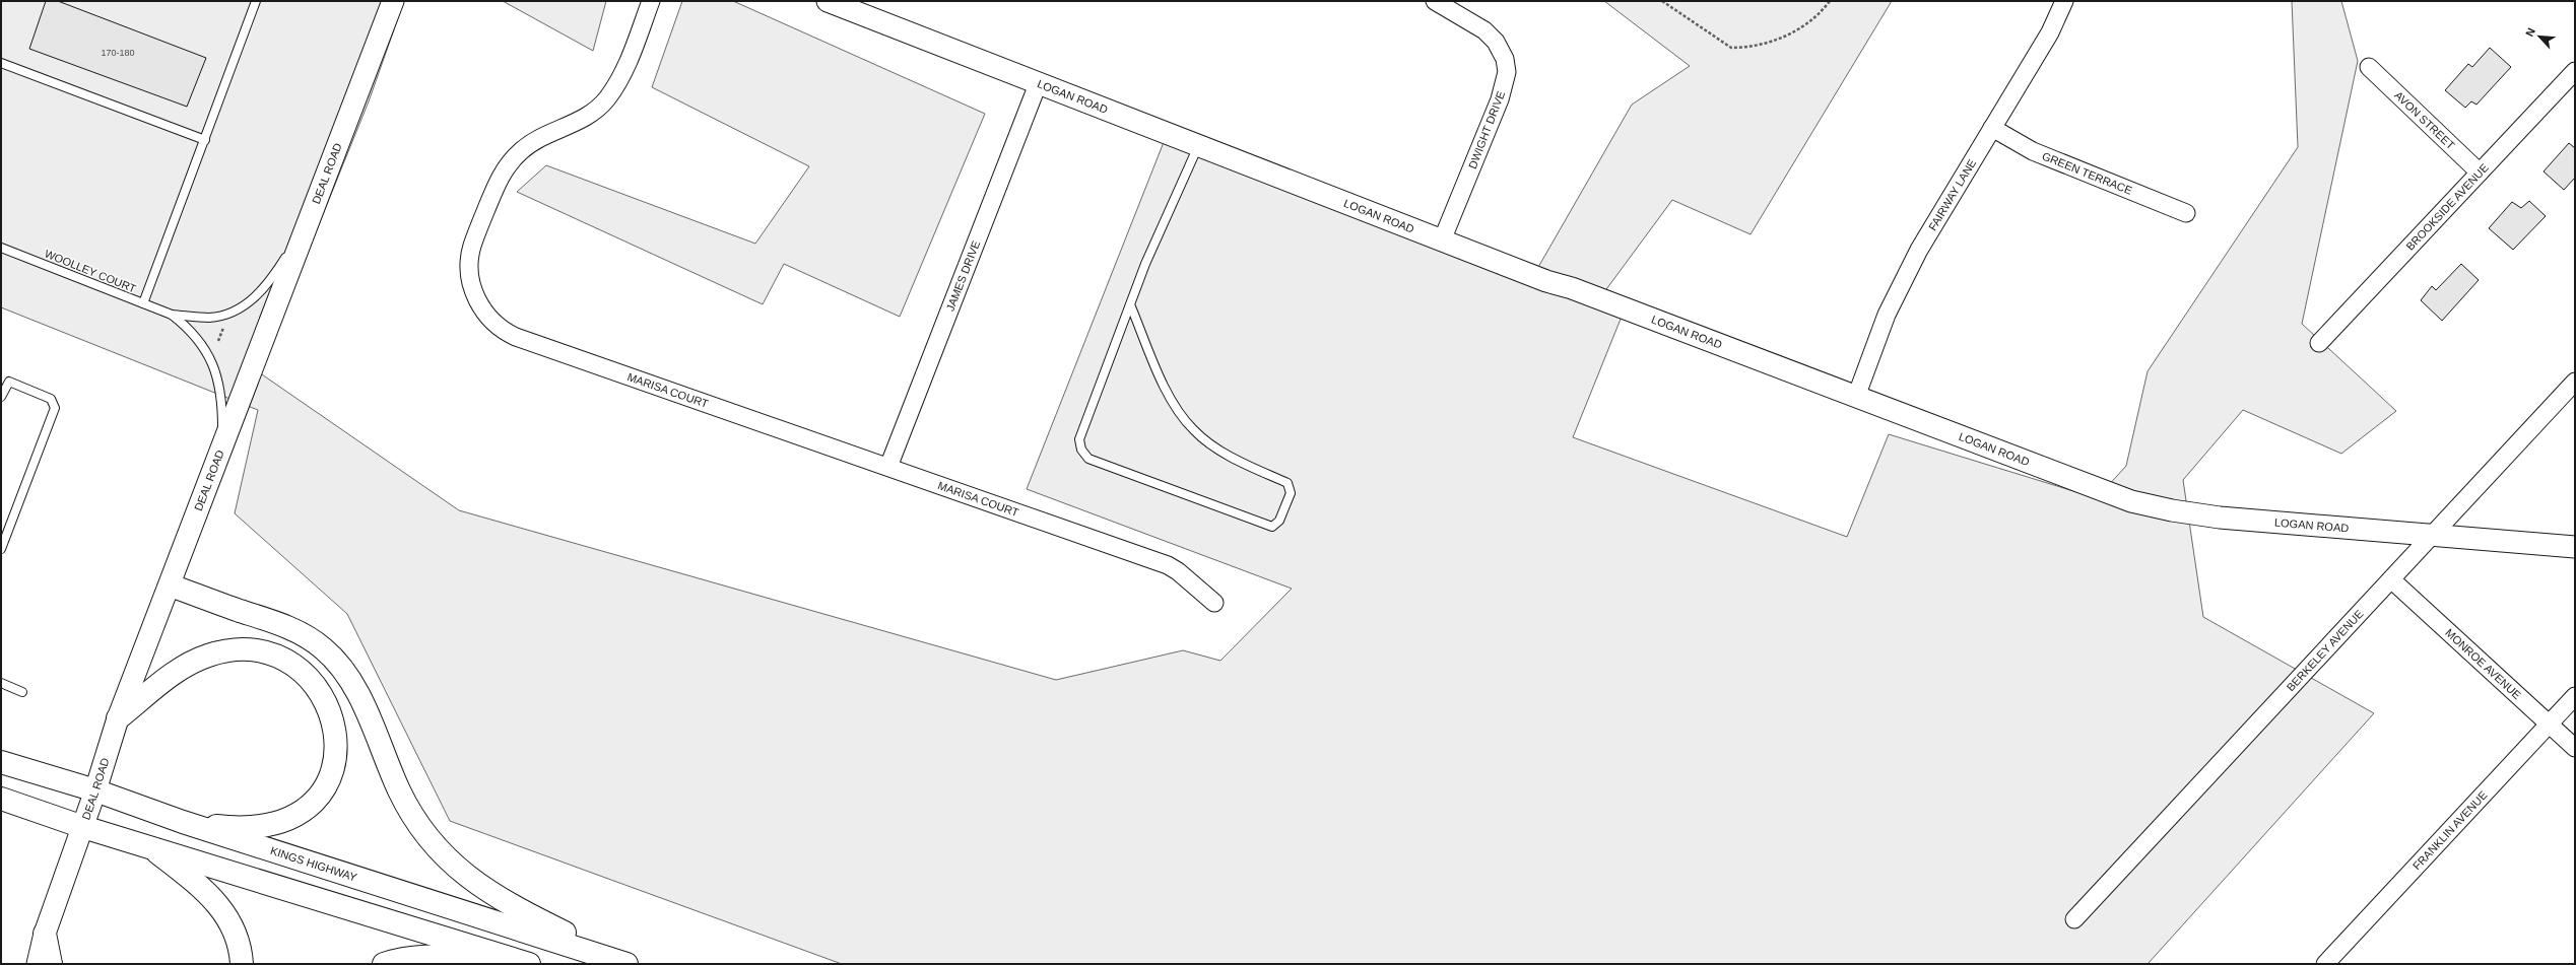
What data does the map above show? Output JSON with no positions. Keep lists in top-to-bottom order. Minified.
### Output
{"streets":{"main road":["KINGS HIGHWAY"],"street":["LOGAN ROAD","AVON STREET","DWIGHT DRIVE","DEAL ROAD","GREEN TERRACE","FAIRWAY LANE","BROOKSIDE AVENUE","JAMES DRIVE","MARISA COURT","BERKELEY AVENUE","MONROE AVENUE","FRANKLIN AVENUE"],"lane":["WOOLLEY COURT"]},"crossings":[["LOGAN ROAD","DWIGHT DRIVE"],["LOGAN ROAD","FAIRWAY LANE"],["LOGAN ROAD","JAMES DRIVE"],["LOGAN ROAD","BERKELEY AVENUE"],["AVON STREET","BROOKSIDE AVENUE"],["DEAL ROAD","WOOLLEY COURT"],["DEAL ROAD","KINGS HIGHWAY"],["GREEN TERRACE","FAIRWAY LANE"],["JAMES DRIVE","MARISA COURT"],["BERKELEY AVENUE","MONROE AVENUE"],["MONROE AVENUE","FRANKLIN AVENUE"]],"house_numbers":["170-180"],"north":"top left"}
